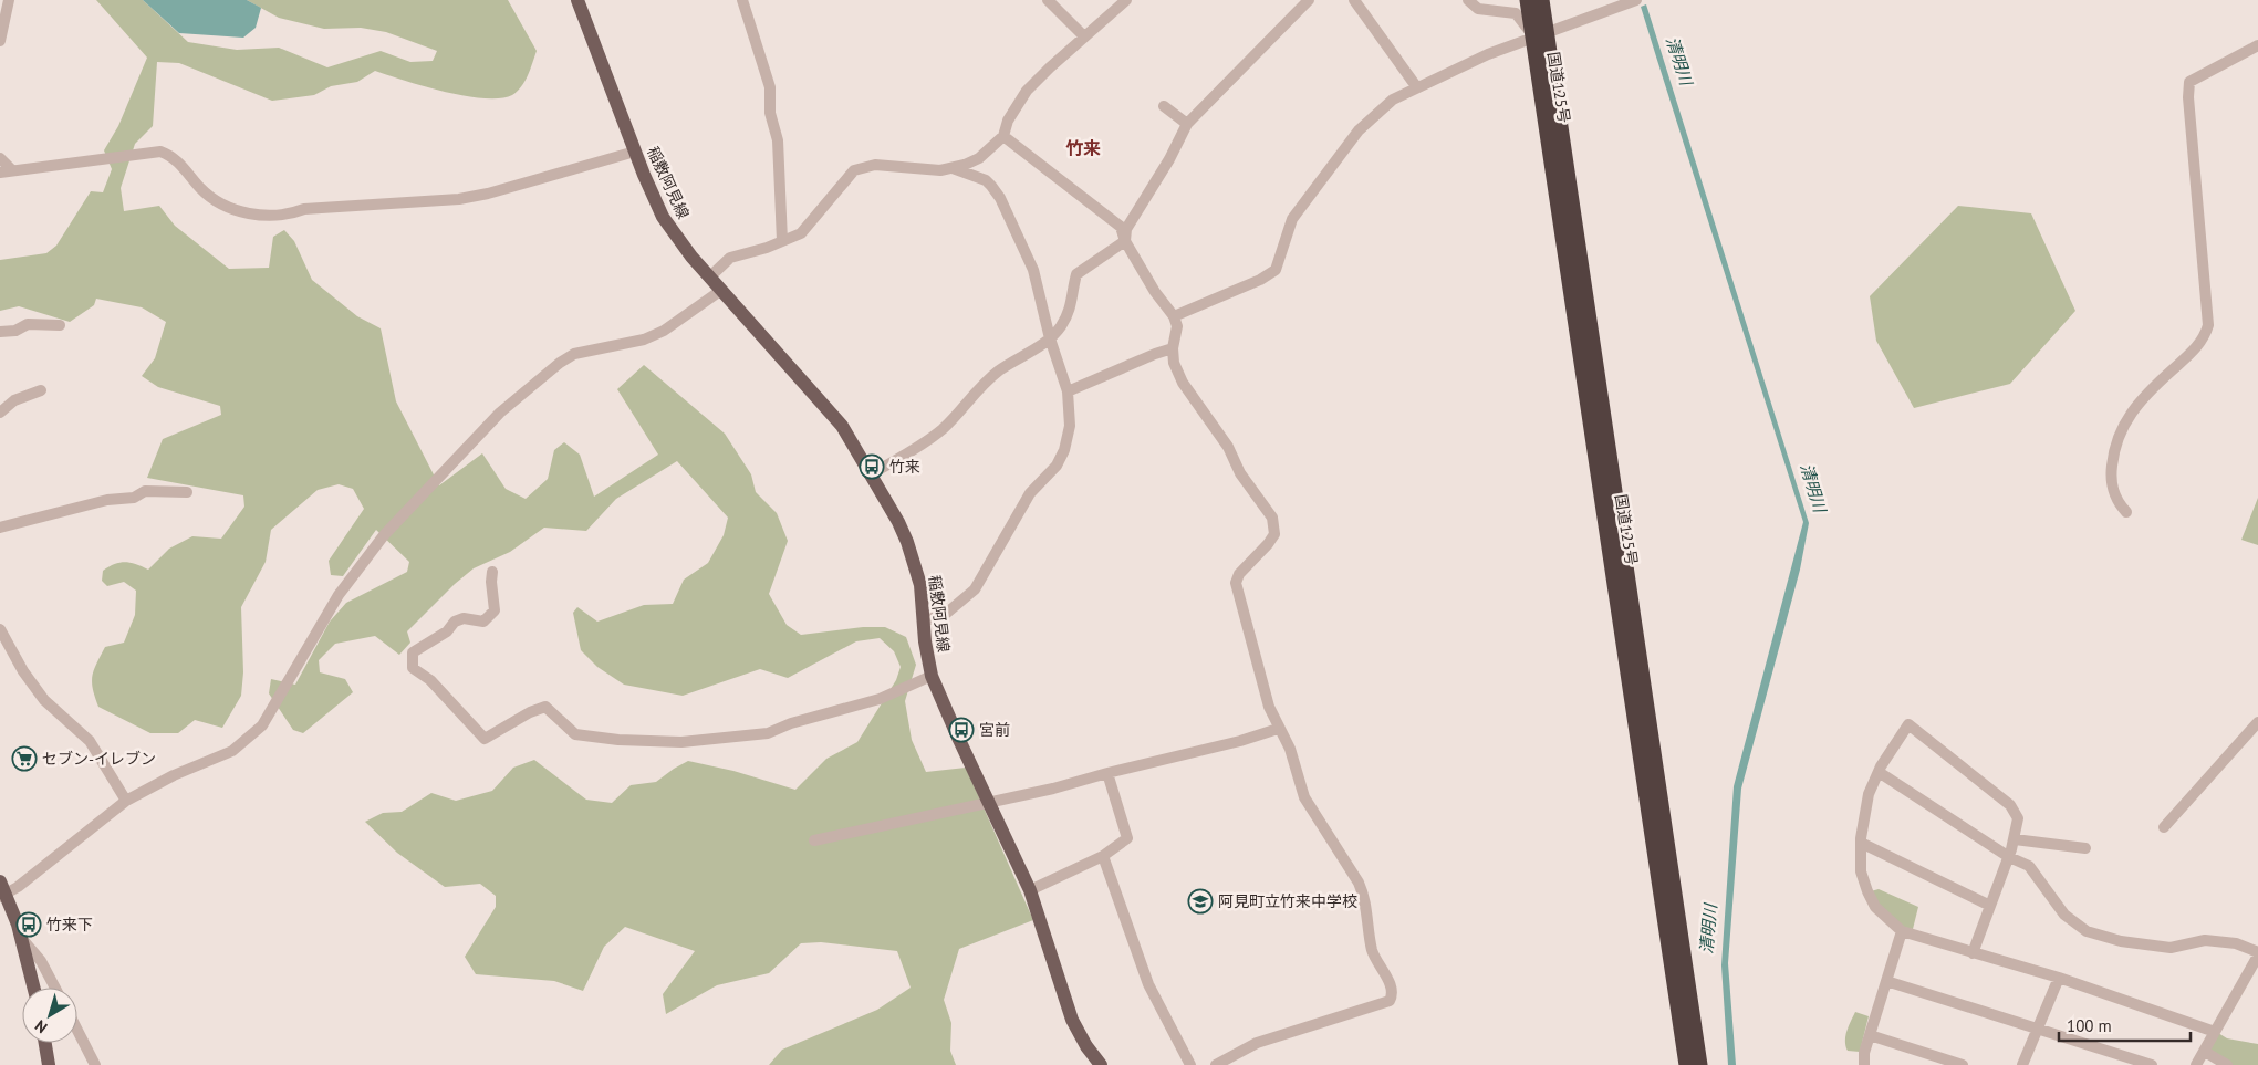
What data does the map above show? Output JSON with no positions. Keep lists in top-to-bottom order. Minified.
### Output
{"streets":{"highway":["国道125号"],"main road":["稲敷阿見線"]},"districts":["竹来"],"water":["清明川"],"places":{"bus stop":["竹来","宮前","竹来下"],"supermarket":["セブン-イレブン"],"school or university":["阿見町立竹来中学校"]},"scale_bar":"100 m","north":"bottom left"}
